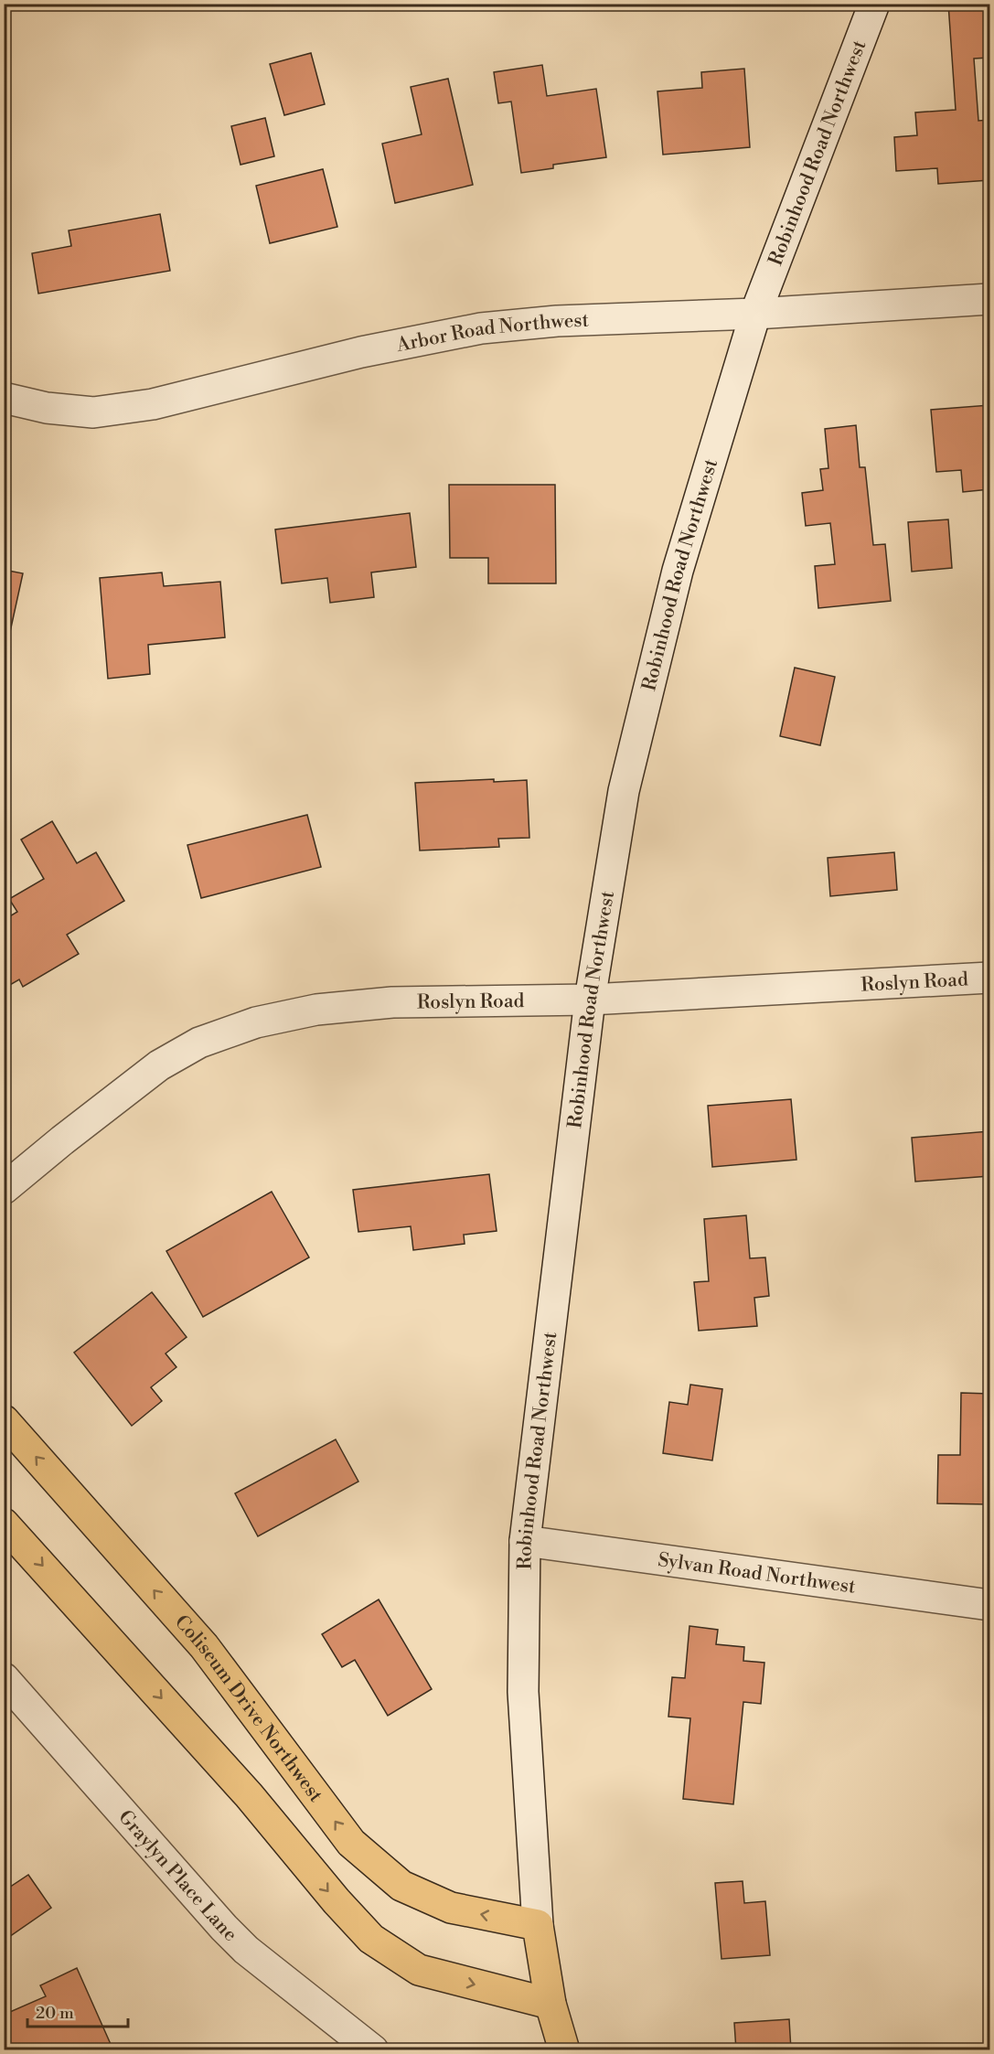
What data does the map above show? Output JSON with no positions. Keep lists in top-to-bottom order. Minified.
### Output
{"streets":{"main road":["Robinhood Road Northwest","Coliseum Drive Northwest"],"street":["Arbor Road Northwest","Roslyn Road","Sylvan Road Northwest","Graylyn Place Lane"]},"crossings":[["Robinhood Road Northwest","Arbor Road Northwest"],["Robinhood Road Northwest","Roslyn Road"],["Robinhood Road Northwest","Sylvan Road Northwest"],["Robinhood Road Northwest","Coliseum Drive Northwest"]],"scale_bar":"20 m"}
